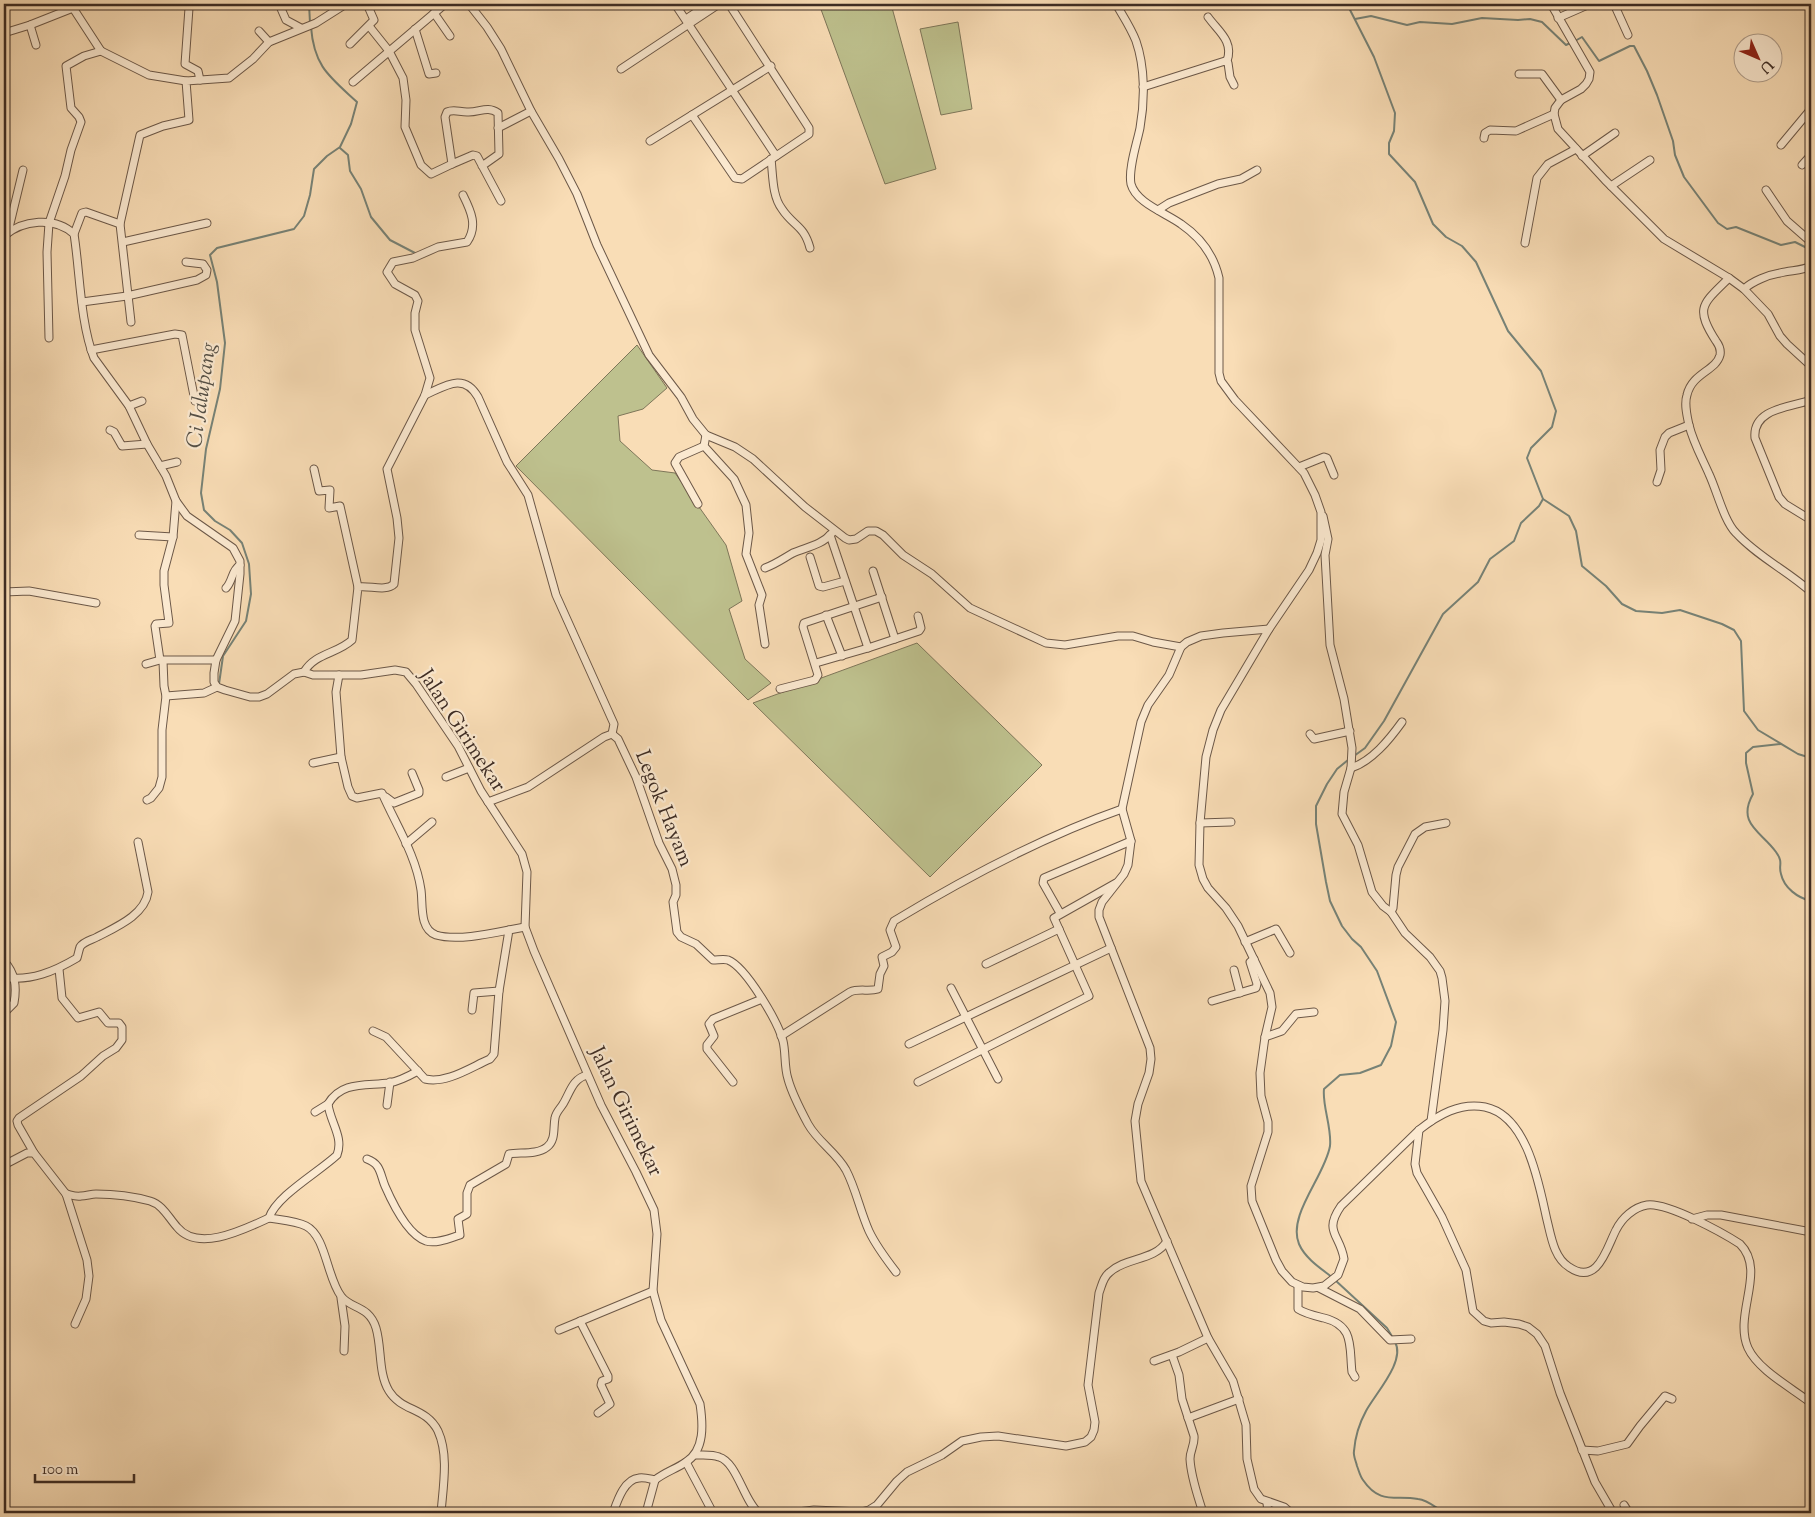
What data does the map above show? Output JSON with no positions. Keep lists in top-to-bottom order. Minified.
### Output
{"streets":{"street":["Jalan Girimekar","Legok Hayam"]},"water":["Ci Jalupang"],"scale_bar":"100 m","north":"bottom right"}
